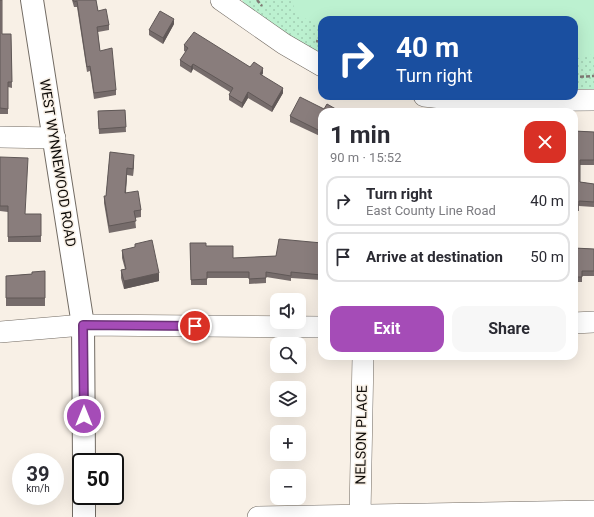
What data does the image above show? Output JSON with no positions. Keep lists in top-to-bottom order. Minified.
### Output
{"streets":{"main road":["WEST WYNNEWOOD ROAD"],"street":["NELSON PLACE"]},"page":{"turn":["40 m","Turn right"],"heading":["1 min","90 m · 15:52"],"list":[{"name":"Turn right","note":"East County Line Road","value":"40 m"},{"name":"Arrive at destination","value":"50 m"}],"map_buttons":["+","−"],"buttons":["Exit","Share"],"speed":"39 km/h","limit":"50"}}
